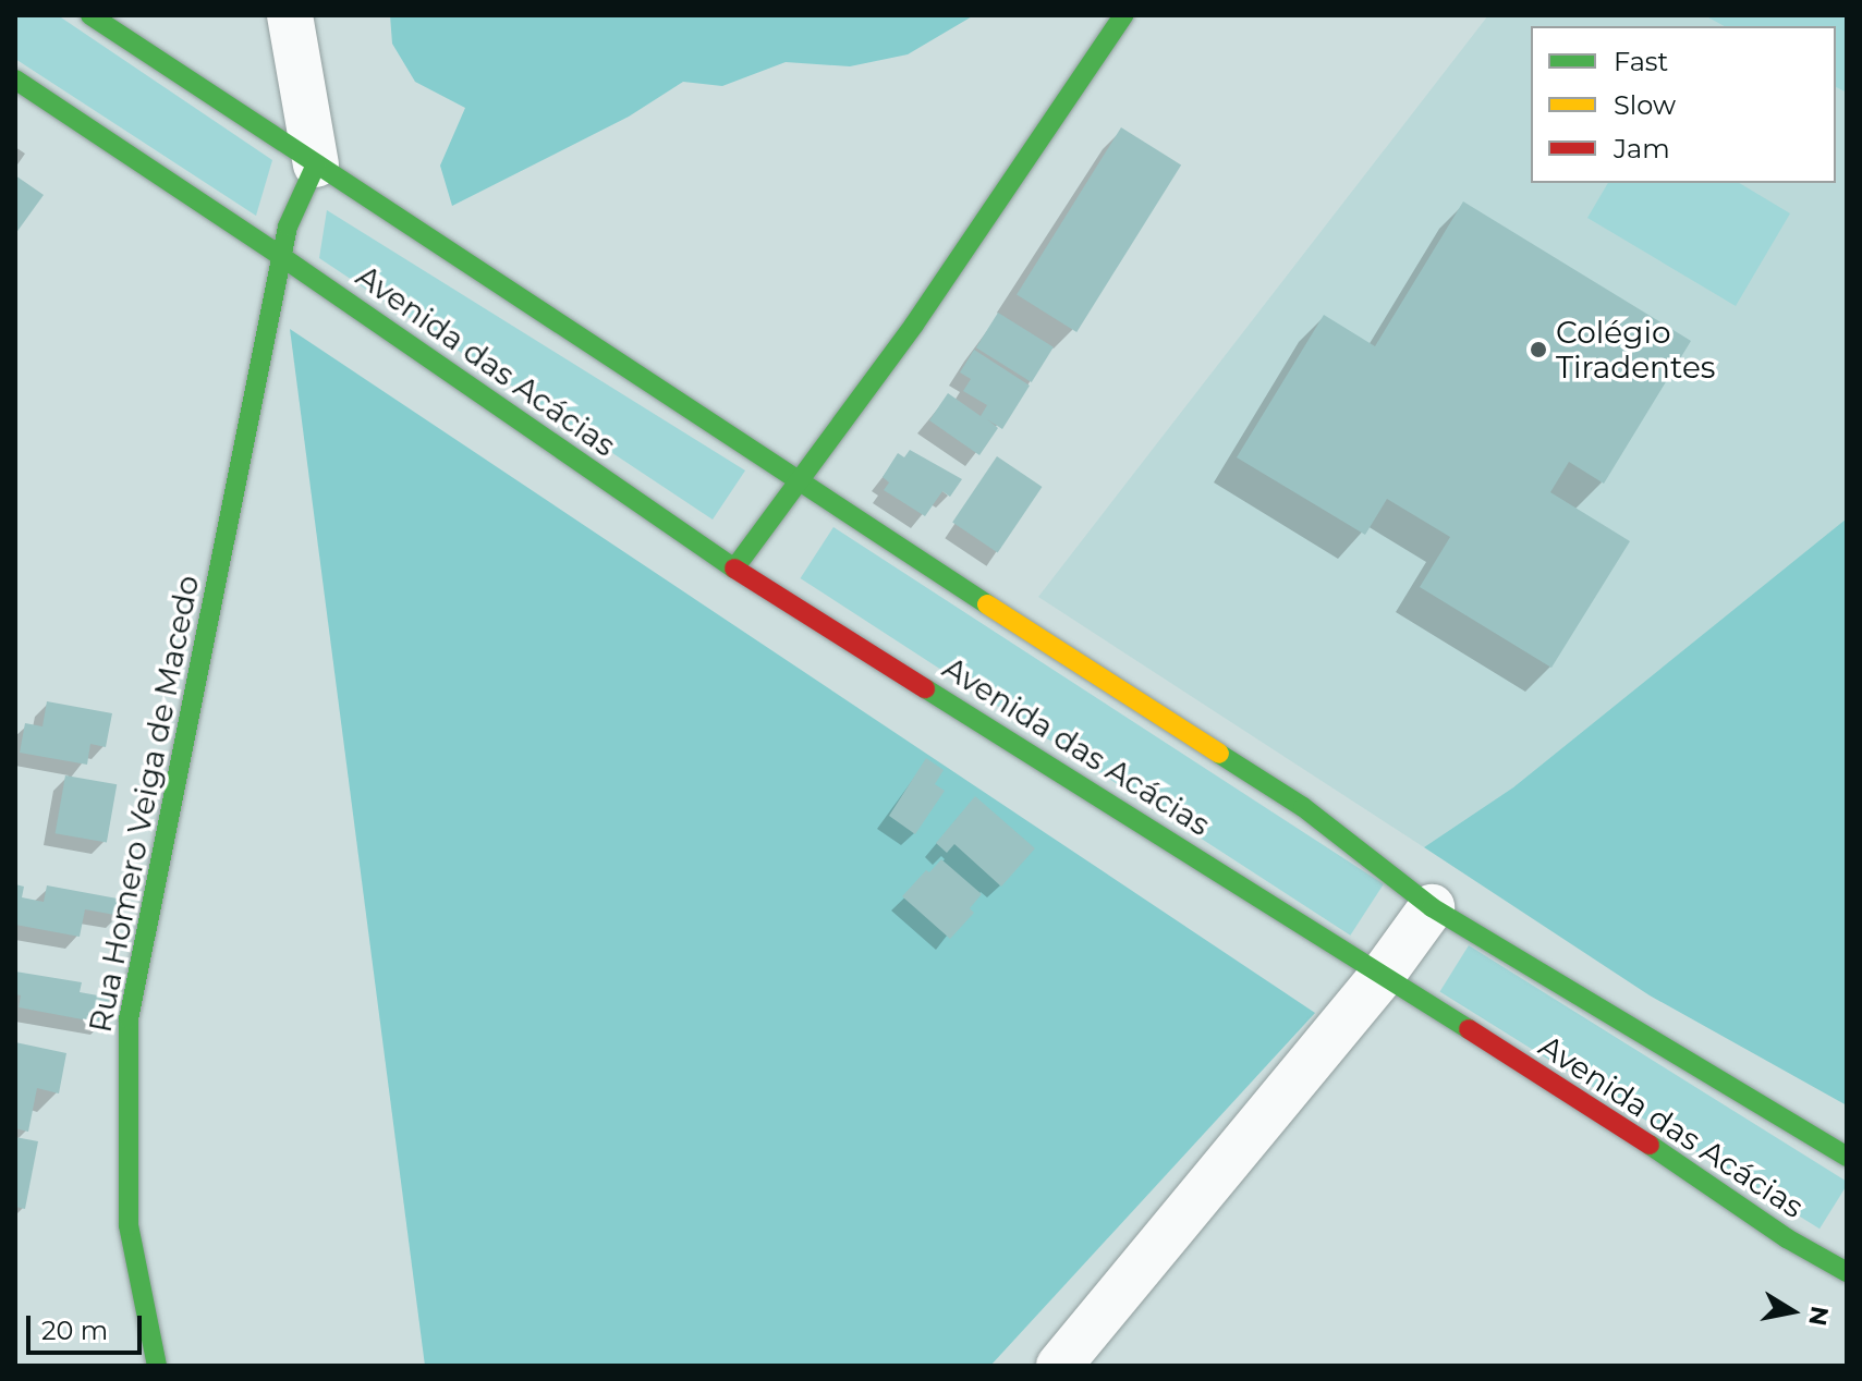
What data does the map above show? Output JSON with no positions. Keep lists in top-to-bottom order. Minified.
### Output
{"streets":{"street":["Avenida das Acácias","Rua Homero Veiga de Macedo"]},"crossings":[["Avenida das Acácias","Rua Homero Veiga de Macedo"]],"places":["Colégio Tiradentes"],"legend":["Fast","Slow","Jam"],"scale_bar":"20 m","north":"right"}
